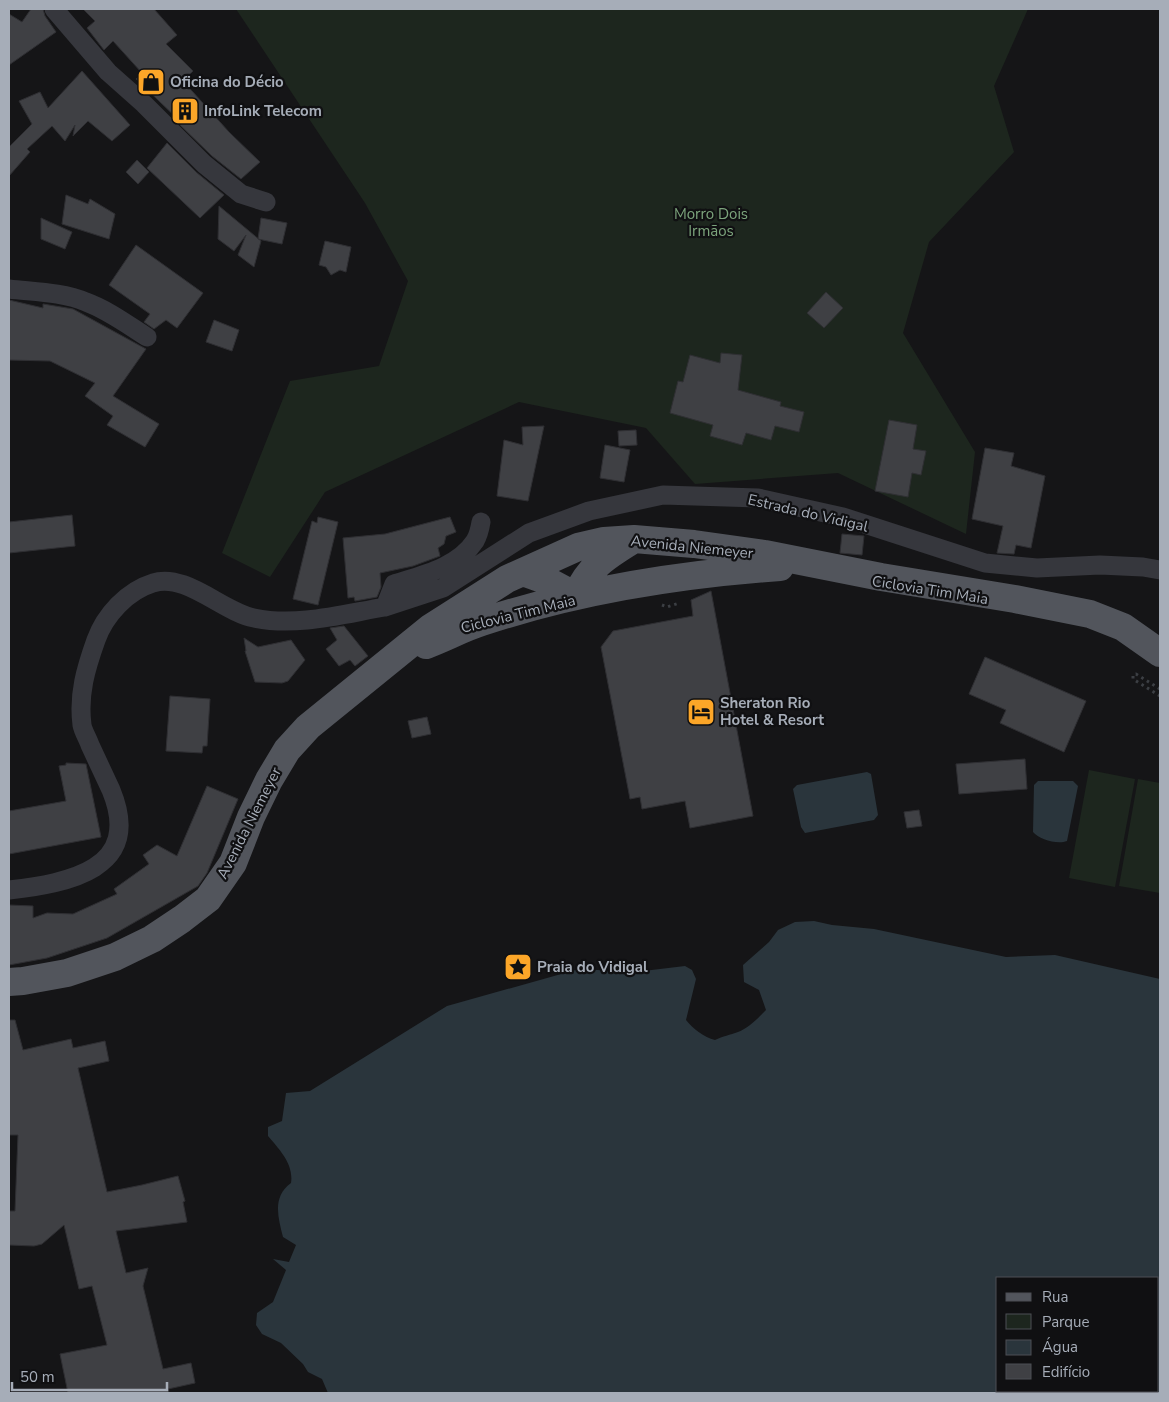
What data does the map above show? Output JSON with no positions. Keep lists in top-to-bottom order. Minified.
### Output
{"streets":{"main road":["Avenida Niemeyer"],"street":["Estrada do Vidigal"]},"parks":["Morro Dois Irmãos"],"places":{"shop":["Oficina do Décio"],"building":["InfoLink Telecom"],"hotel":["Sheraton Rio Hotel & Resort"],"place":["Praia do Vidigal"]},"legend":["Rua","Parque","Água","Edifício"],"scale_bar":"50 m"}
